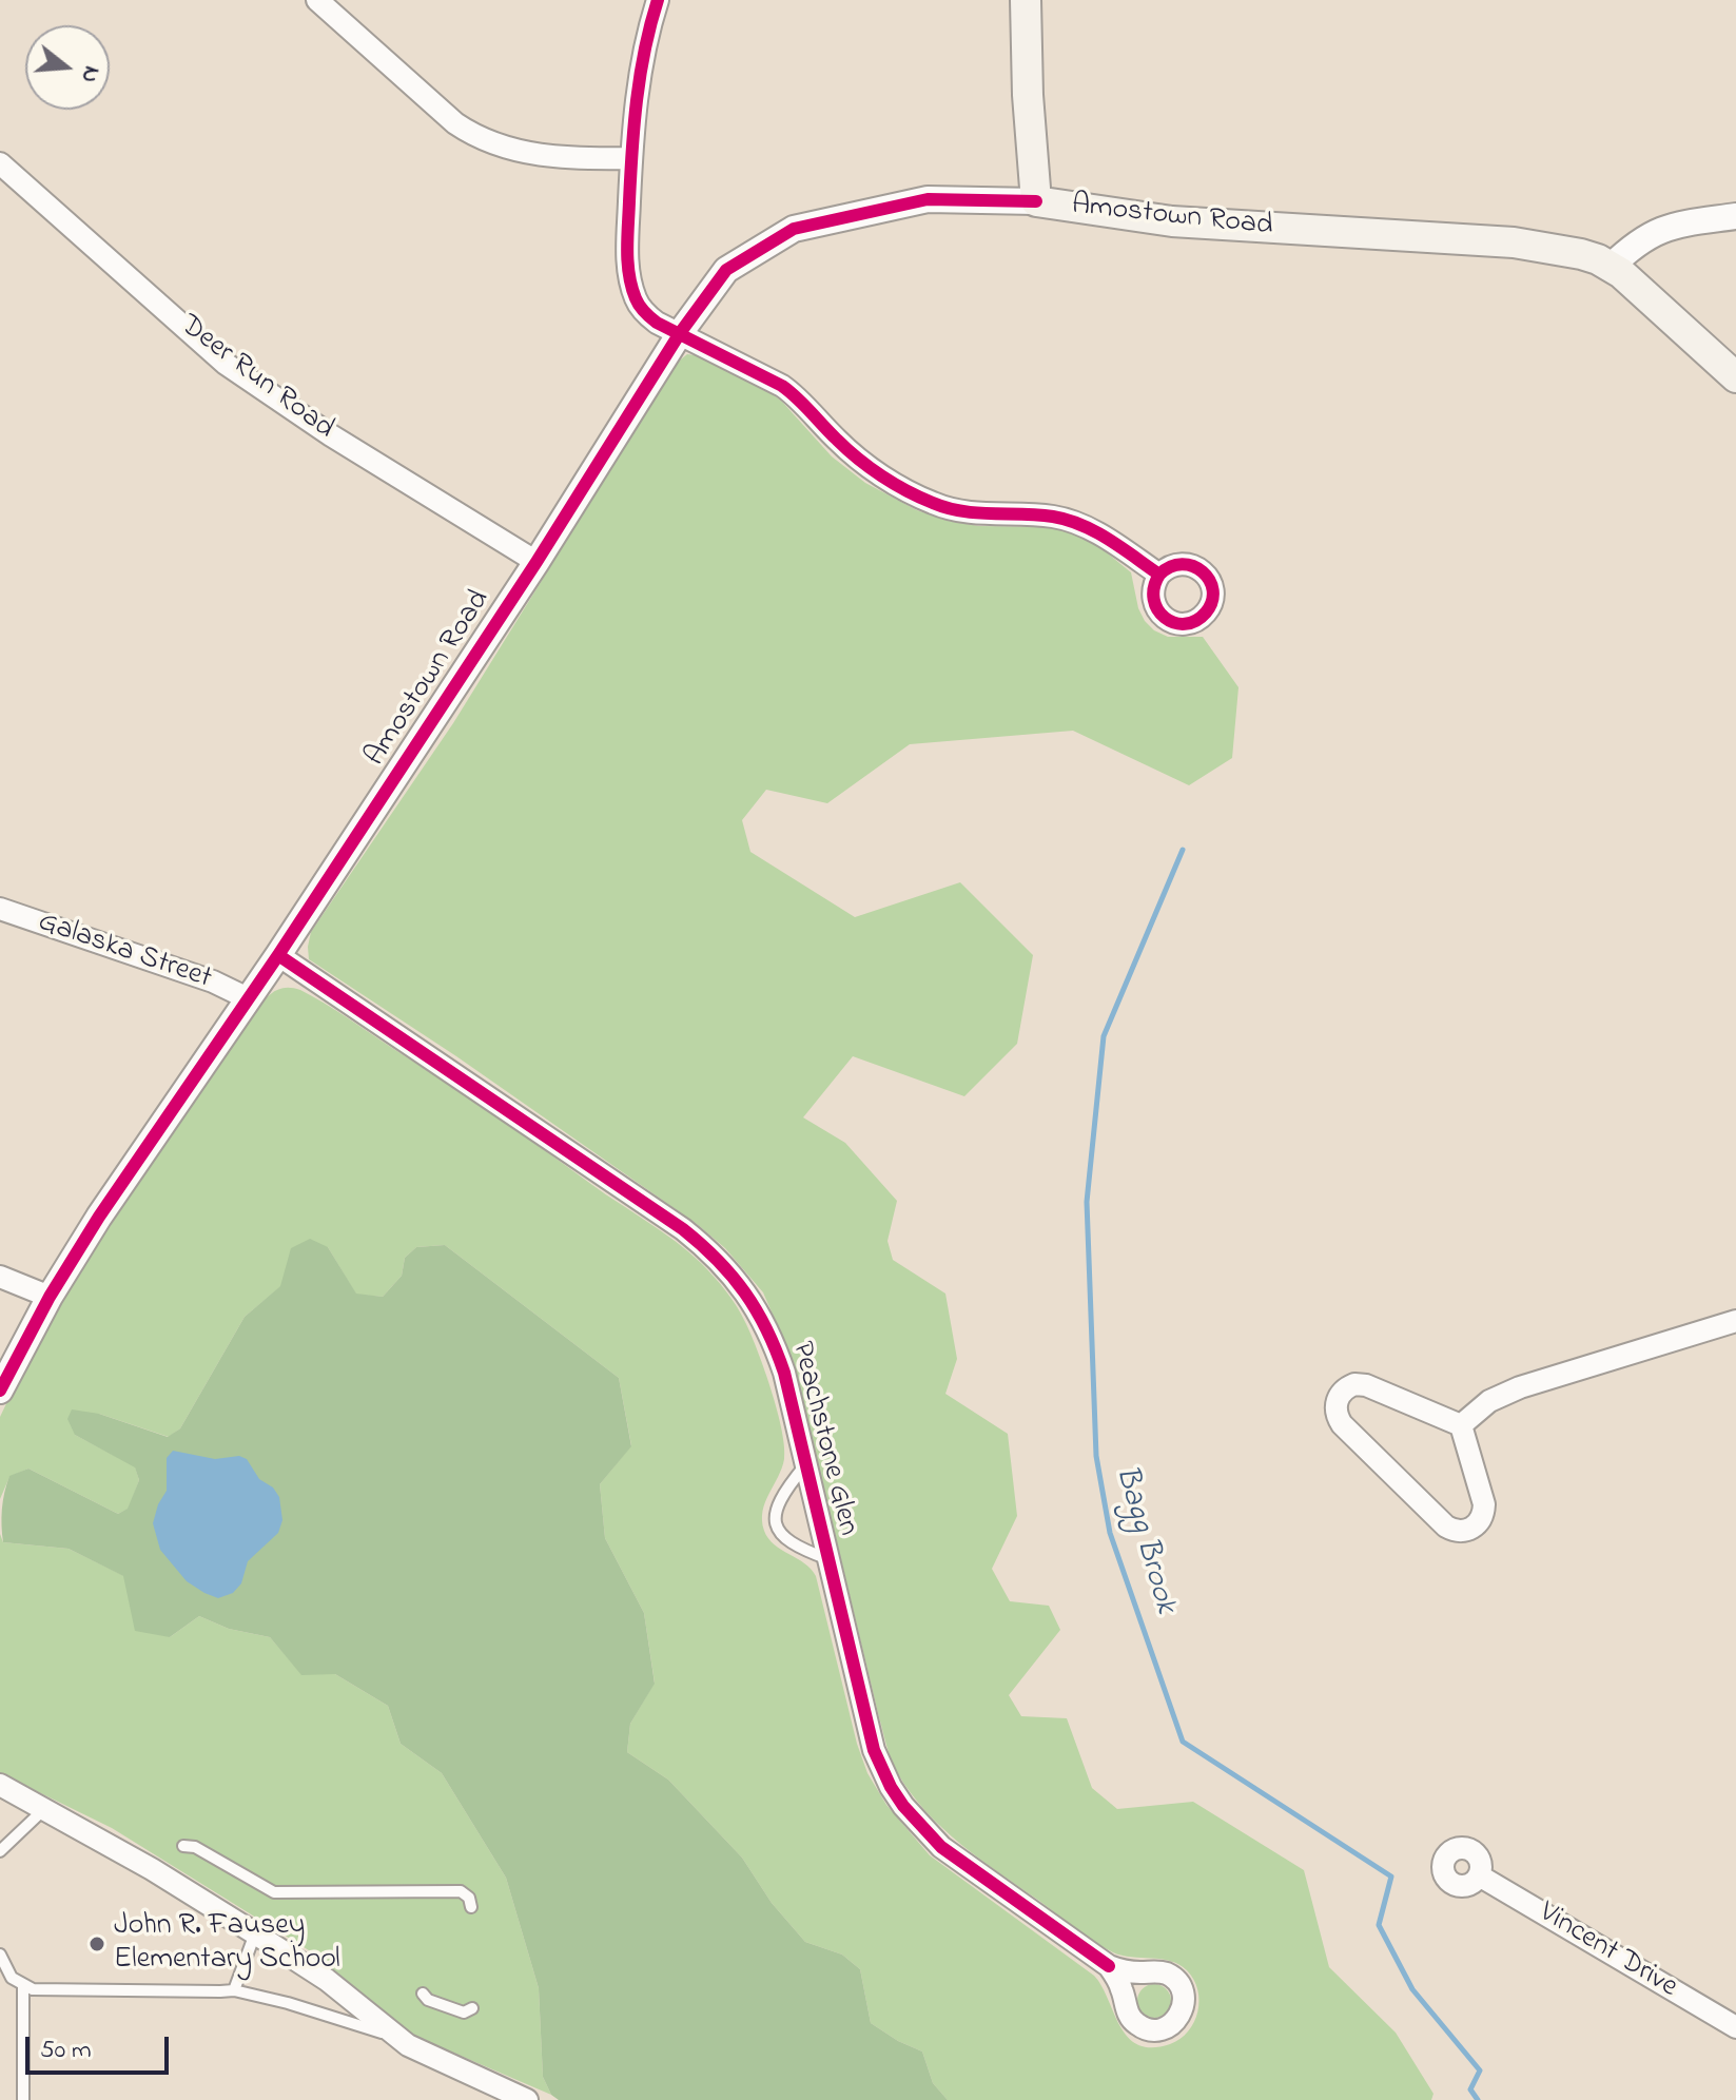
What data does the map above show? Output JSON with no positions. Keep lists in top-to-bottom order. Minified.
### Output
{"streets":{"main road":["Amostown Road"],"street":["Deer Run Road","Galaska Street","Peachstone Glen","Vincent Drive"]},"crossings":[["Amostown Road","Deer Run Road"],["Amostown Road","Galaska Street"],["Amostown Road","Peachstone Glen"]],"water":["Bagg Brook"],"places":["John R. Fausey Elementary School"],"scale_bar":"50 m","north":"right"}
